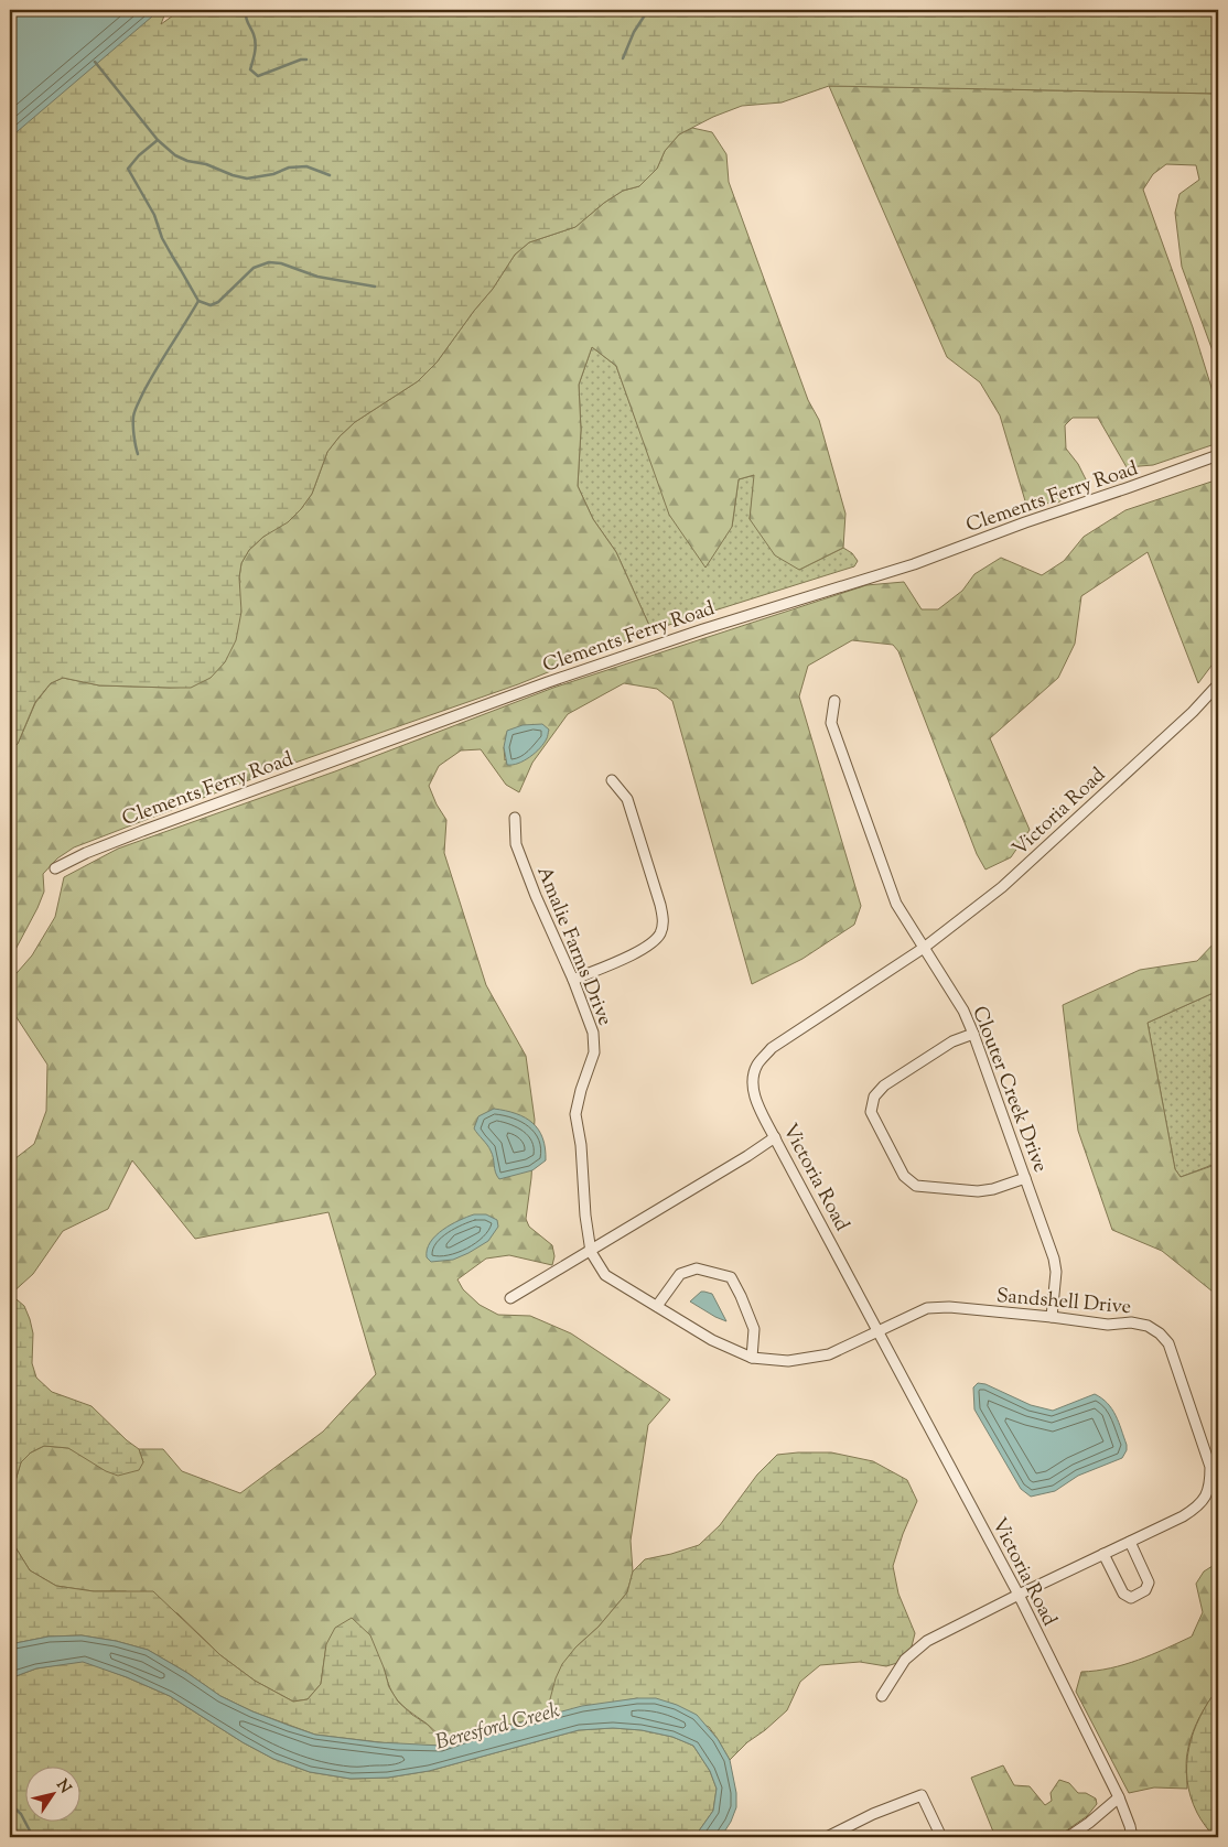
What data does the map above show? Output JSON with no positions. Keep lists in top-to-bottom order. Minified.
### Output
{"streets":{"street":["Clements Ferry Road","Victoria Road","Amalie Farms Drive","Clouter Creek Drive","Sandshell Drive"]},"crossings":[["Victoria Road","Clouter Creek Drive"],["Victoria Road","Sandshell Drive"],["Amalie Farms Drive","Sandshell Drive"],["Clouter Creek Drive","Sandshell Drive"]],"water":["Beresford Creek"],"north":"top right"}
